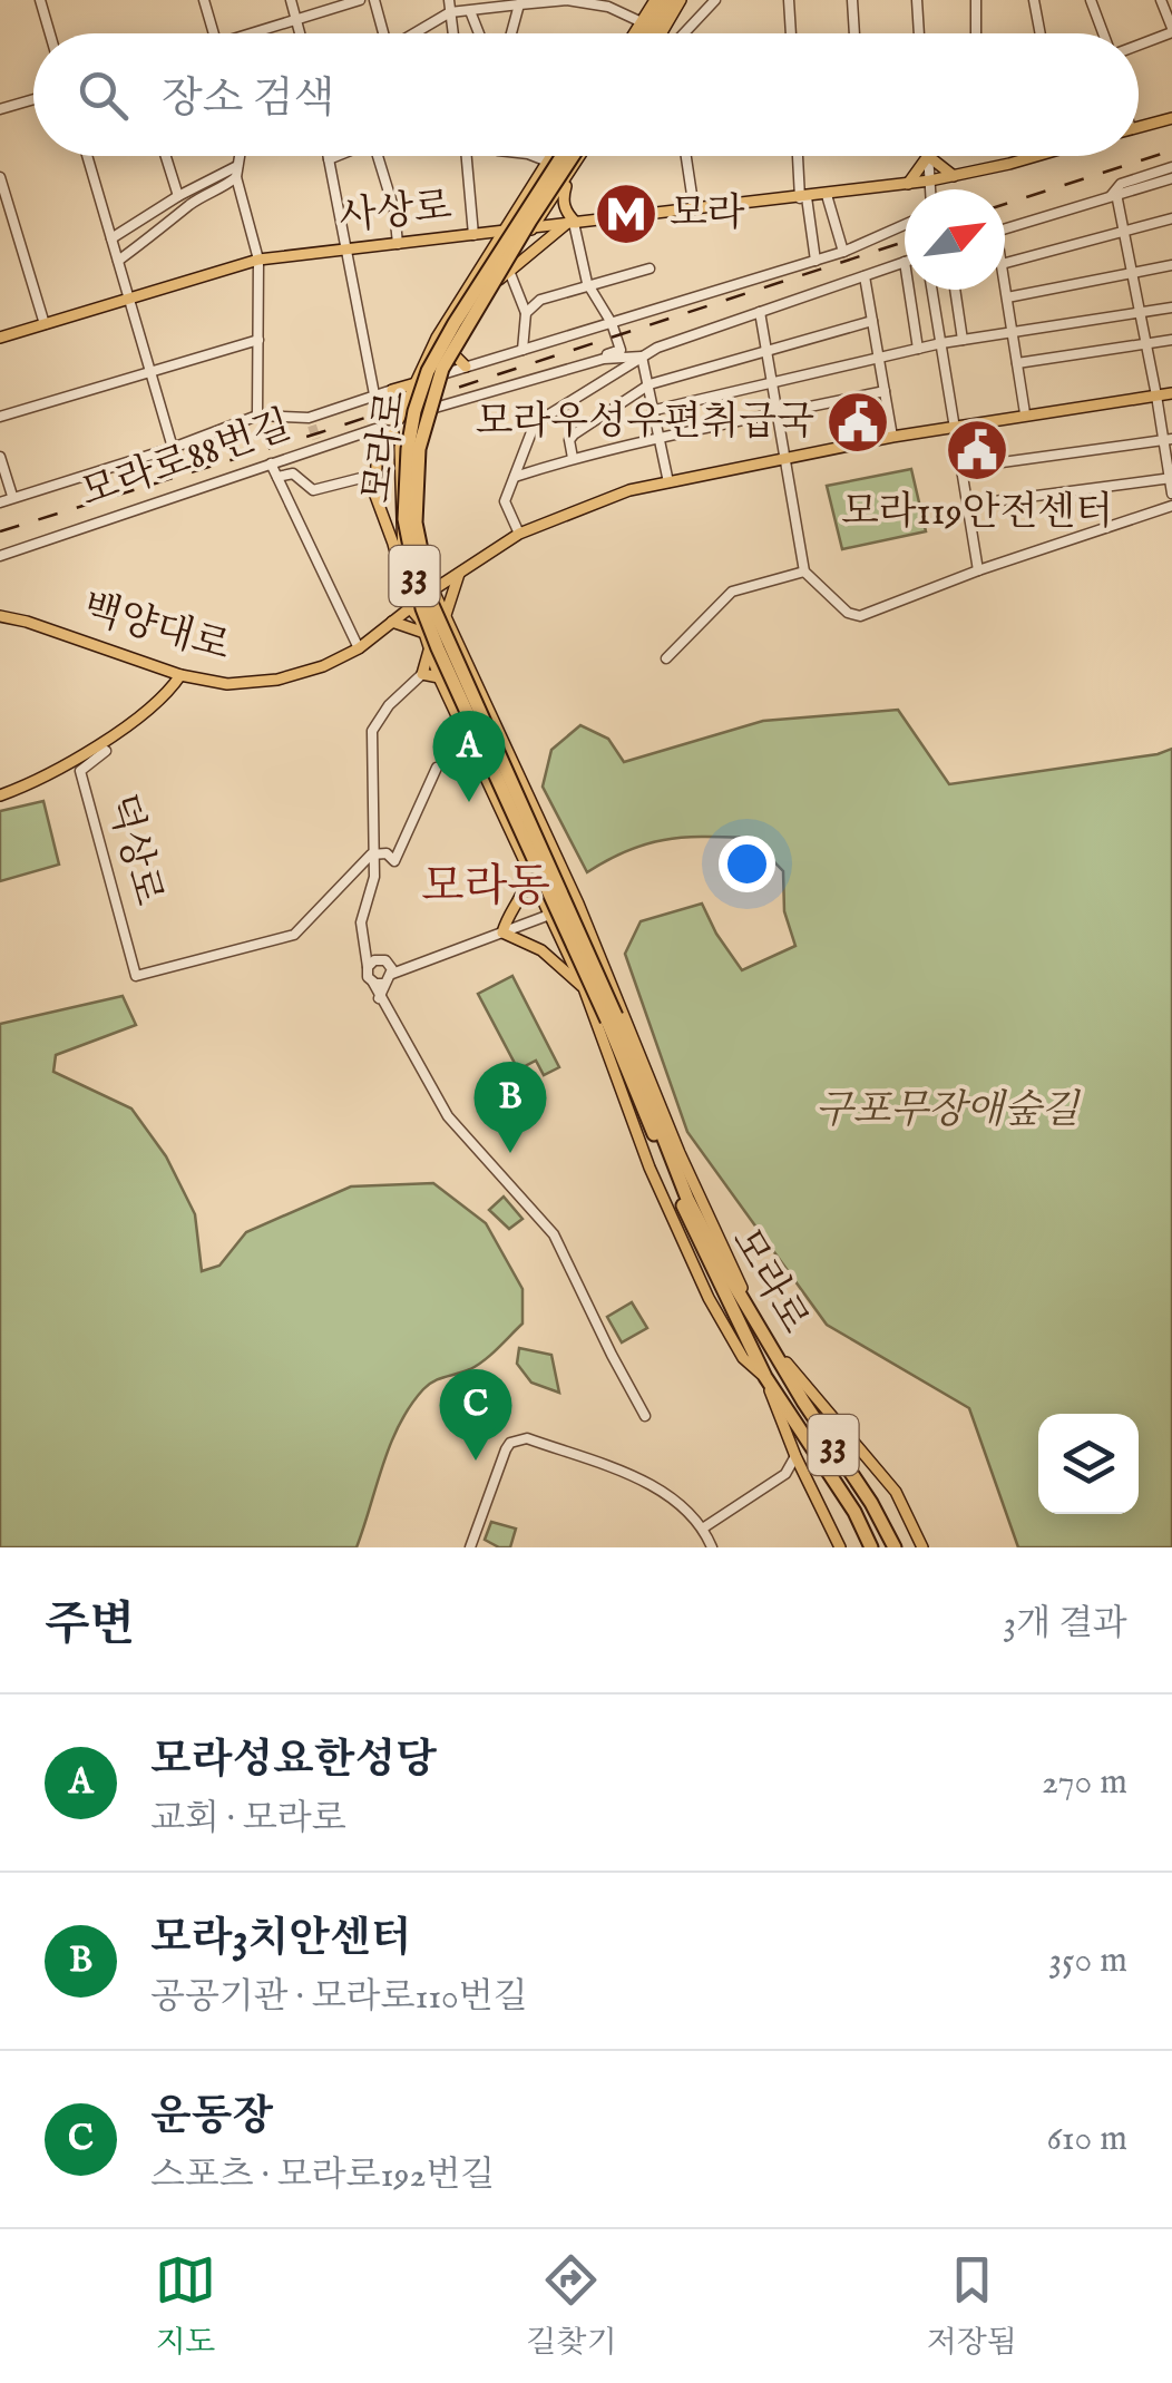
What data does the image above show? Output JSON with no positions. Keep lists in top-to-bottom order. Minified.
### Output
{"streets":{"highway":["모라로","33"],"main road":["사상로","백양대로","덕상로"],"street":["모라로88번길"]},"crossings":[["사상로","모라로"],["모라로","모라로88번길"],["모라로","백양대로"],["백양대로","덕상로"]],"districts":["모라동"],"parks":["구포무장애숲길"],"places":{"metro station":["모라"],"public building":["모라우성우편취급국","모라119안전센터"]},"north":"top right","page":{"search":"장소 검색","pins":["A","B","C"],"heading":["주변","3개 결과"],"list":[{"mark":"A","name":"모라성요한성당","note":"교회 · 모라로","value":"270 m"},{"mark":"B","name":"모라3치안센터","note":"공공기관 · 모라로110번길","value":"350 m"},{"mark":"C","name":"운동장","note":"스포츠 · 모라로192번길","value":"610 m"}],"nav":["지도","길찾기","저장됨"]}}
